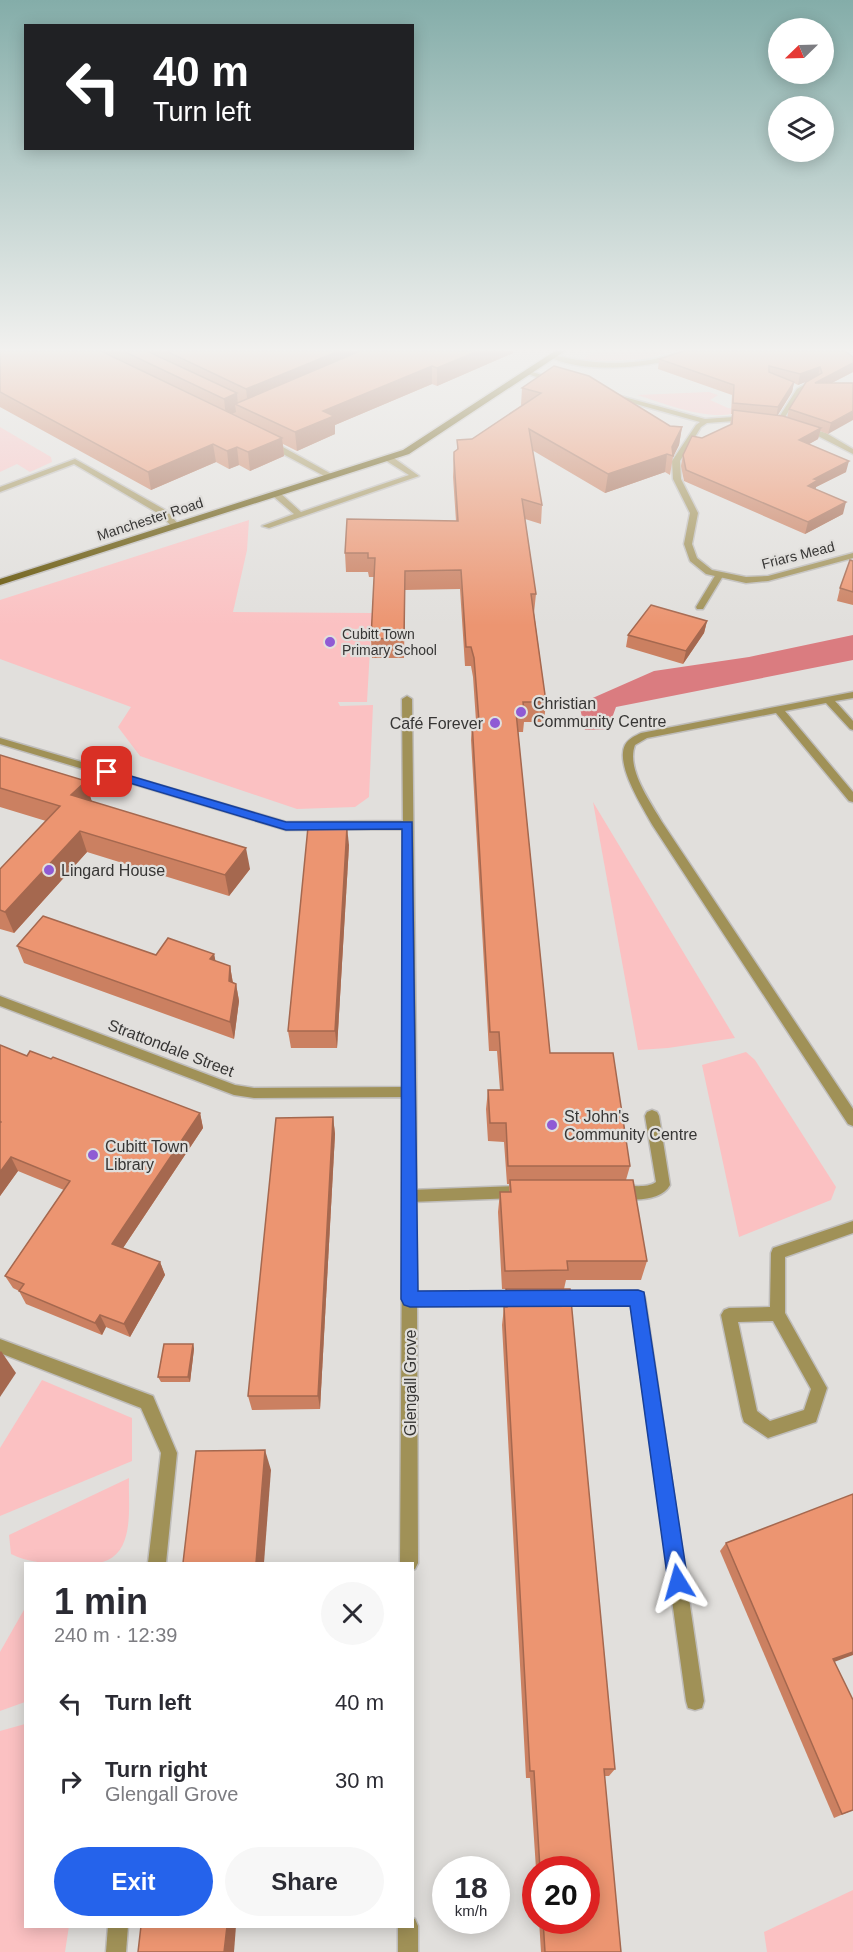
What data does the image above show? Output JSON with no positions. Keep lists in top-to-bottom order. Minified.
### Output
{"streets":{"main road":["Manchester Road"],"street":["Friars Mead","Strattondale Street","Glengall Grove"]},"crossings":[["Strattondale Street","Glengall Grove"]],"places":["Cubitt Town Primary School","Christian Community Centre","Café Forever","Lingard House","St John's Community Centre","Cubitt Town Library"],"north":"bottom left","page":{"turn":["40 m","Turn left"],"heading":["1 min","240 m · 12:39"],"list":[{"name":"Turn left","value":"40 m"},{"name":"Turn right","note":"Glengall Grove","value":"30 m"}],"buttons":["Exit","Share"],"speed":"18 km/h","limit":"20"}}
